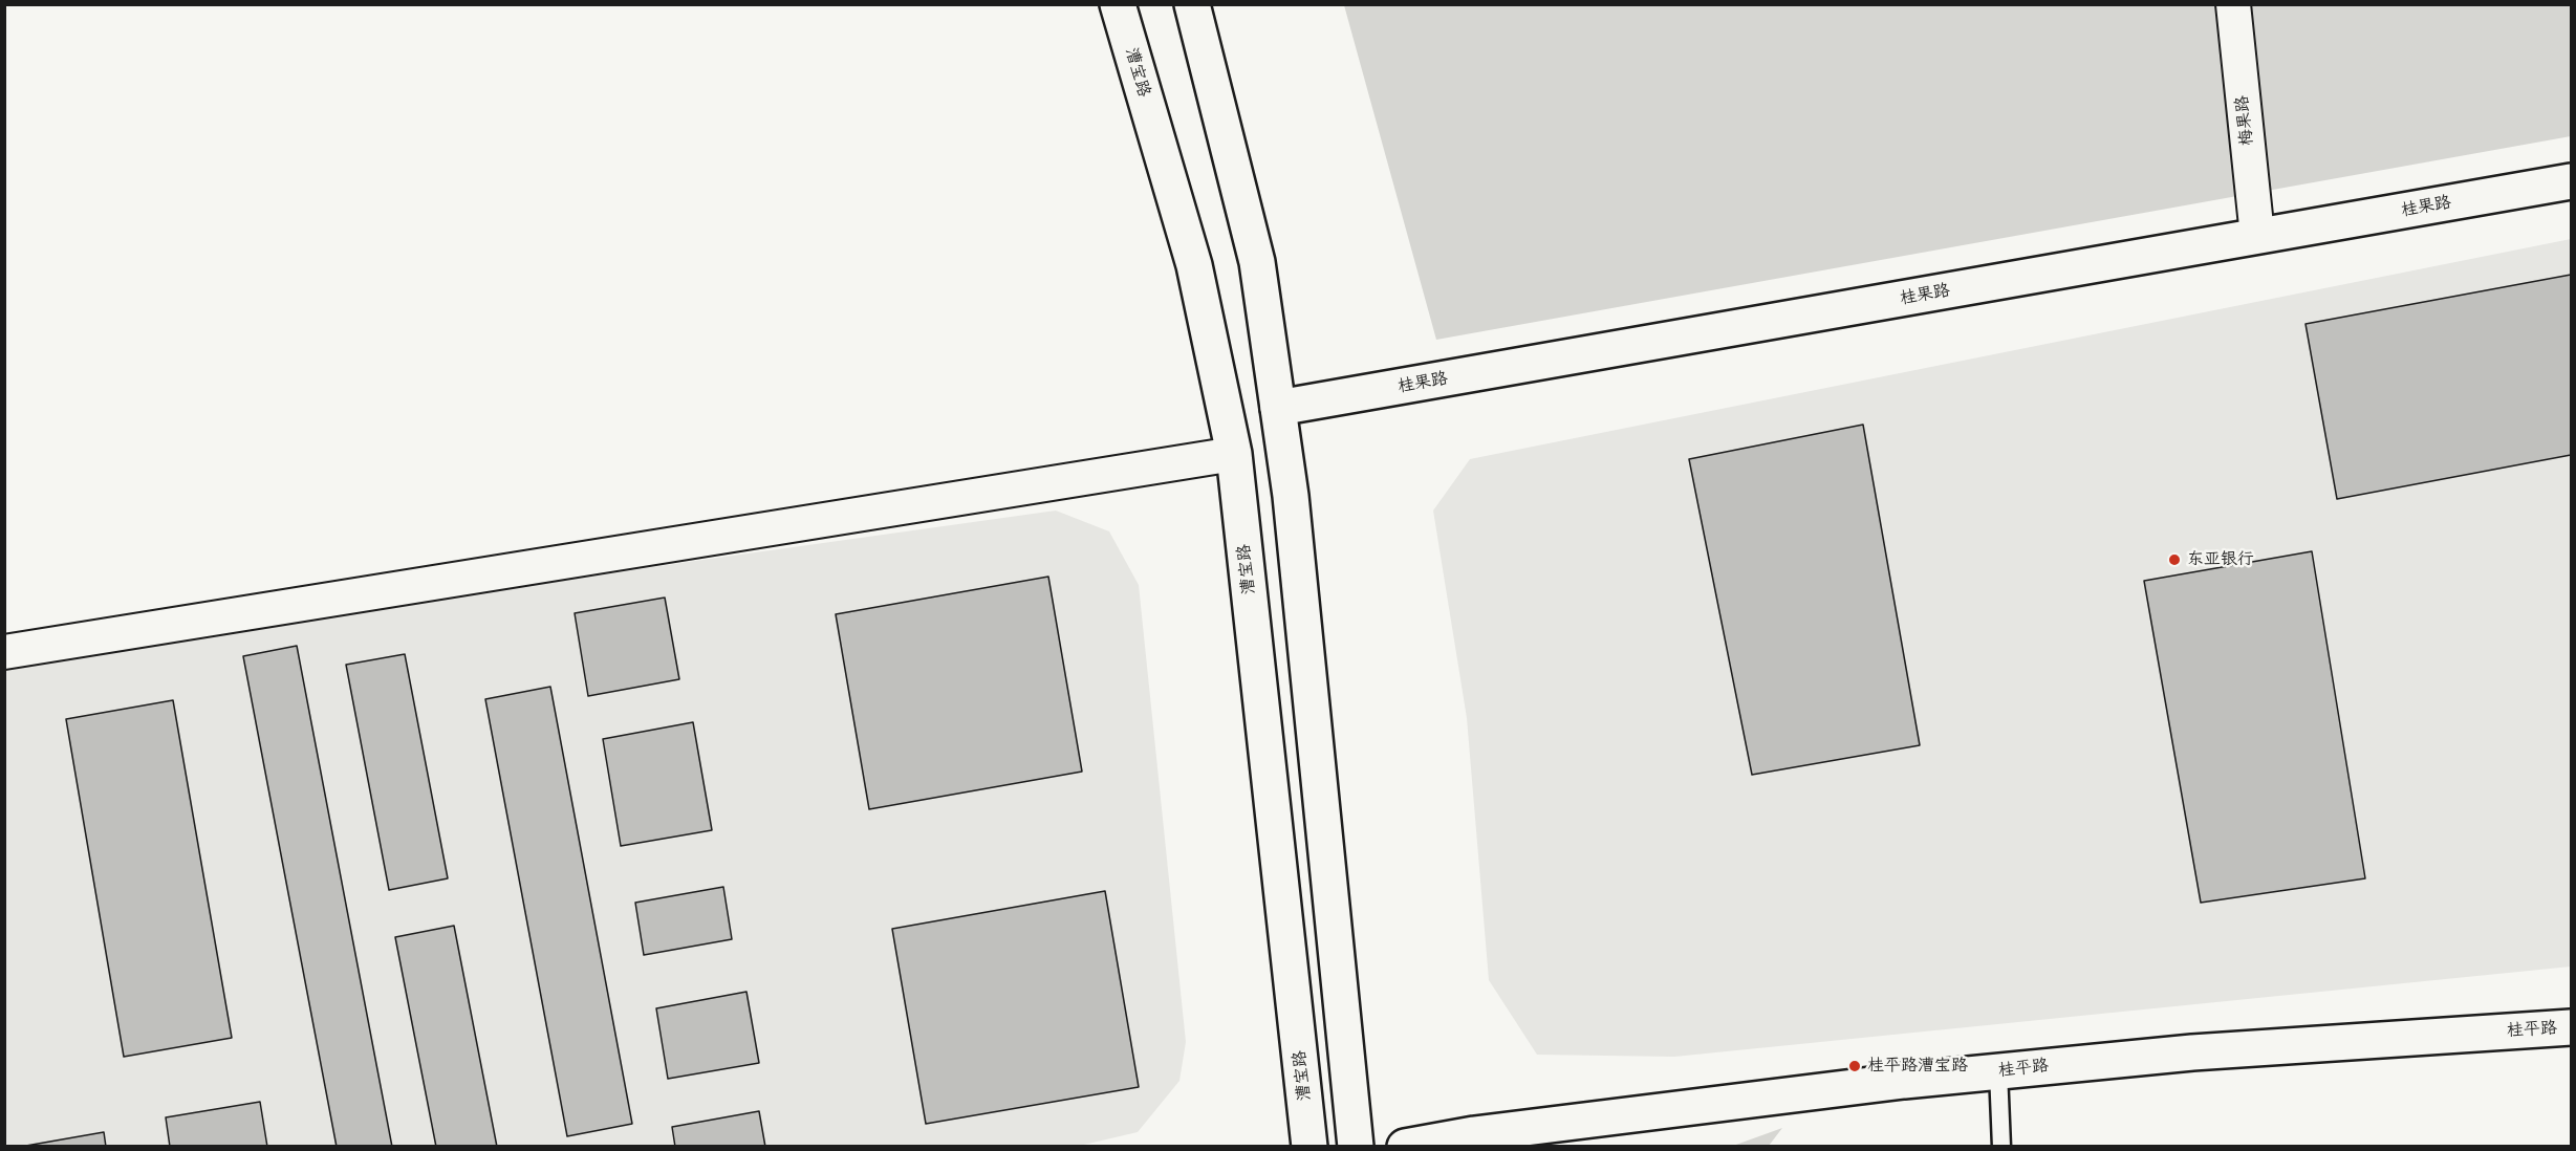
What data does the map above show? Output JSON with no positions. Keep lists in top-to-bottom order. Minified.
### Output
{"streets":{"street":["漕宝路","梅果路","桂果路","桂平路"]},"crossings":[["梅果路","桂果路"]],"places":["东亚银行","桂平路漕宝路"]}
